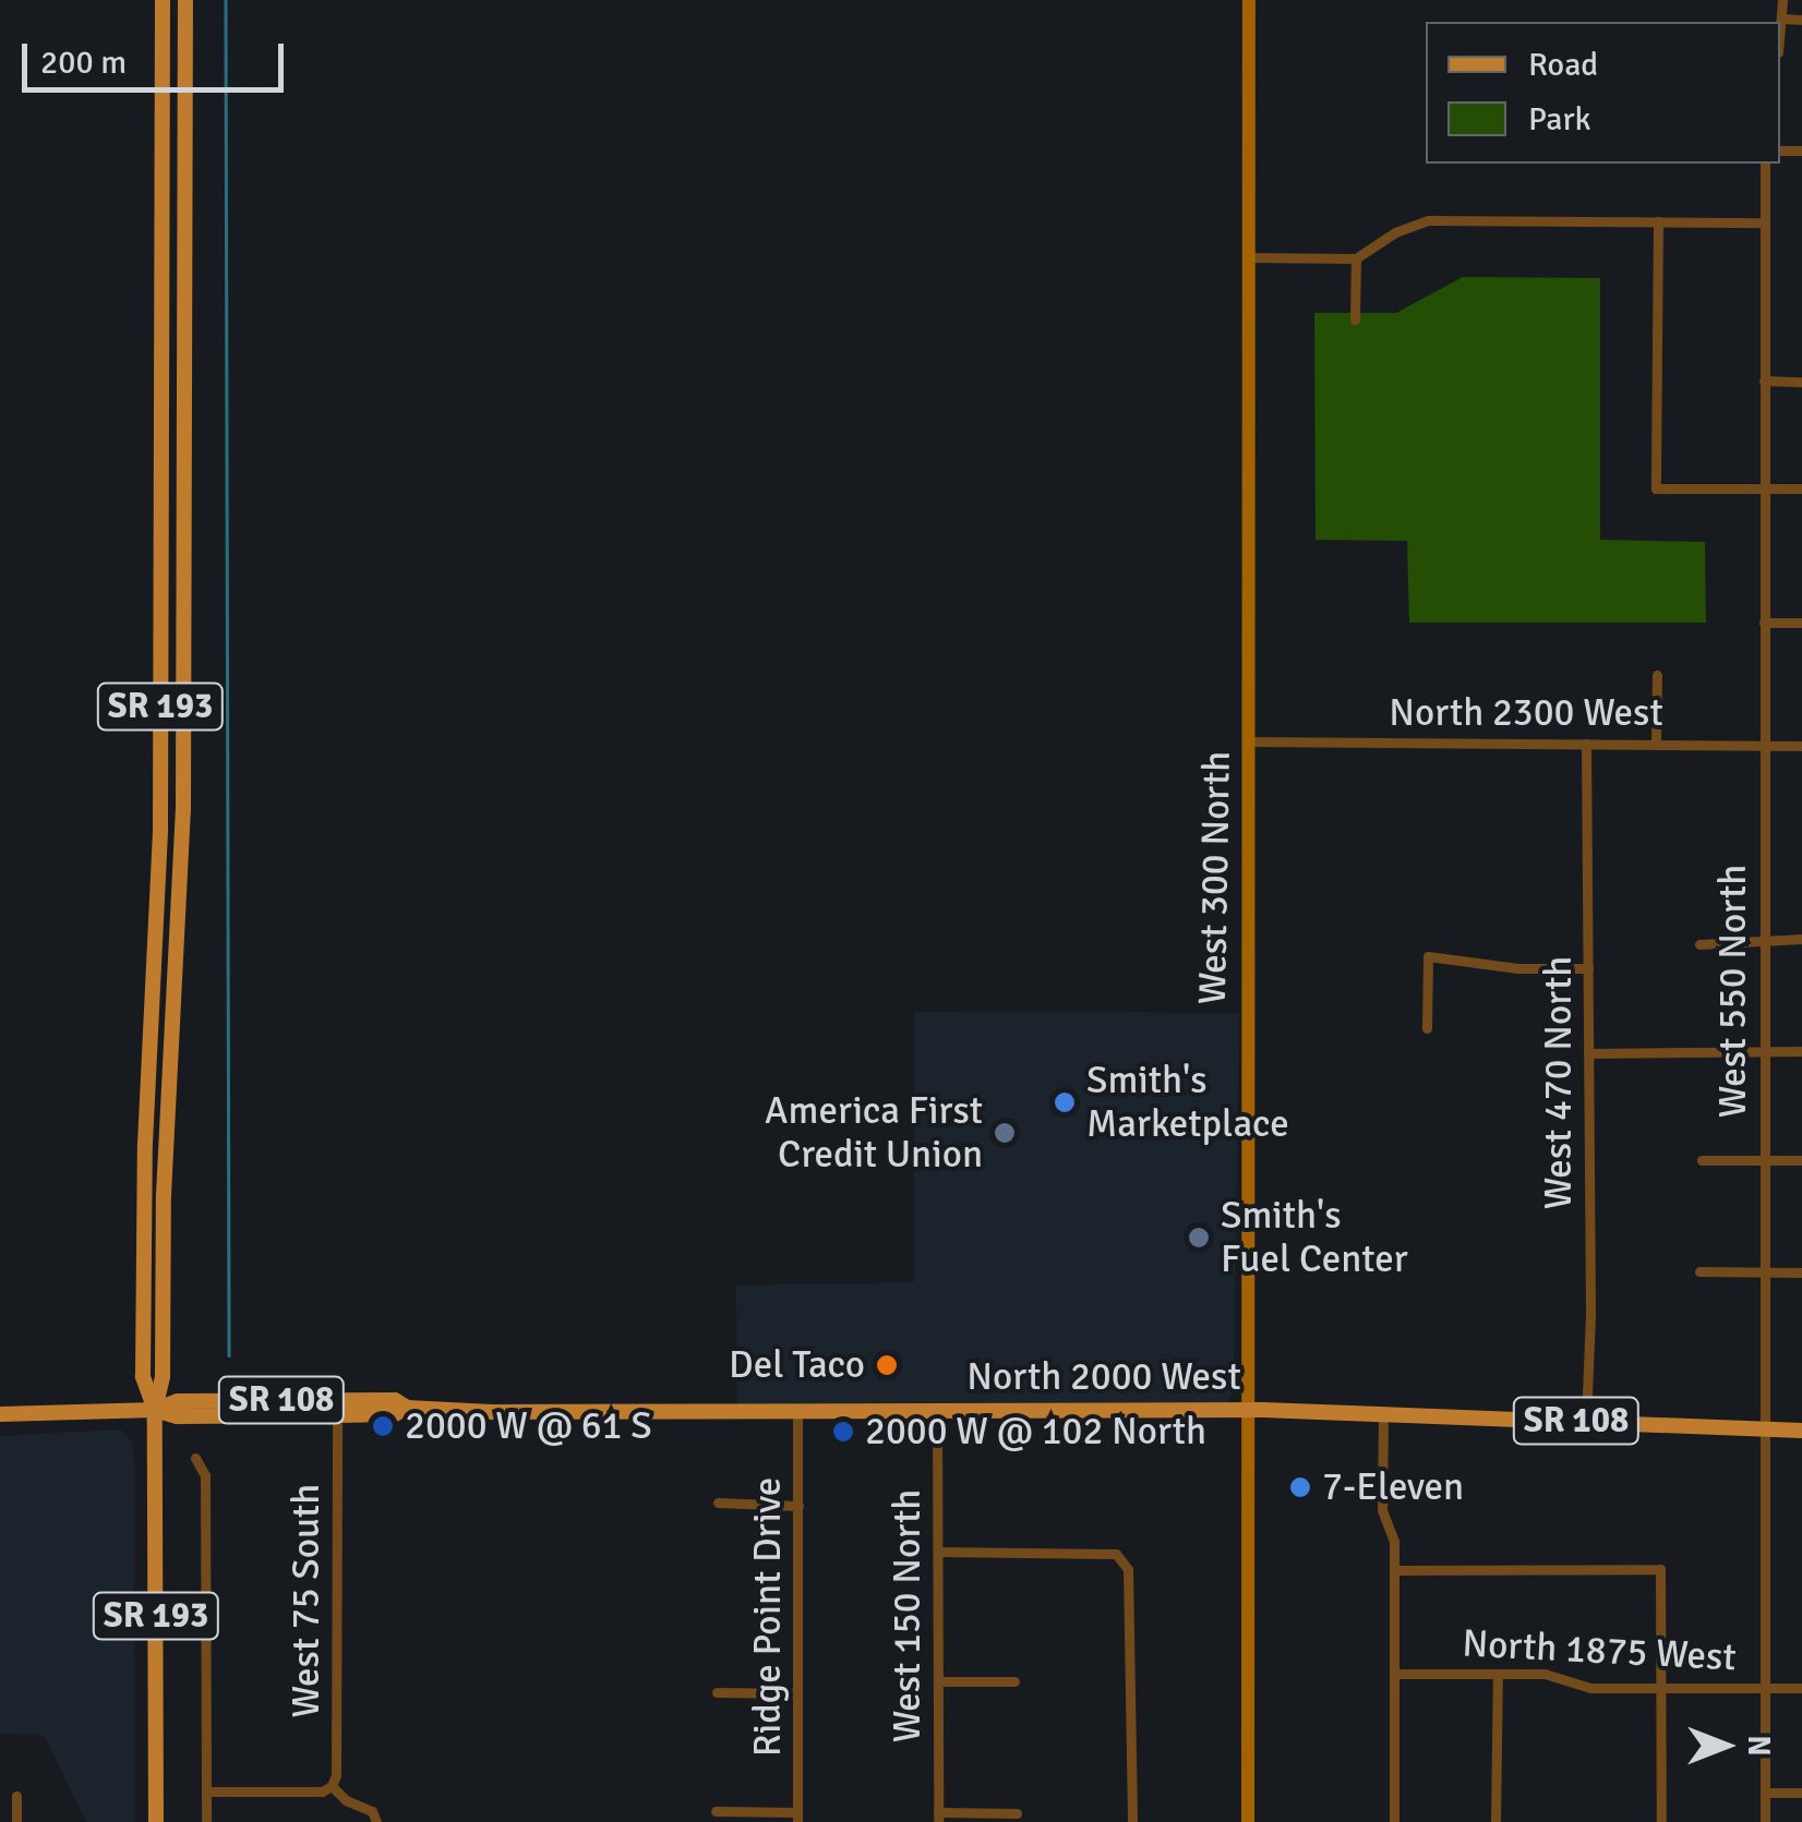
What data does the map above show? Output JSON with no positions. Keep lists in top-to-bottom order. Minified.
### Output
{"streets":{"main road":["SR 193","West 300 North","North 2000 West","SR 108"],"street":["North 2300 West","West 550 North","West 470 North","West 75 South","West 150 North","Ridge Point Drive","North 1875 West"]},"crossings":[["SR 193","North 2000 West"],["North 2300 West","West 300 North"],["North 2300 West","West 550 North"],["North 2300 West","West 470 North"],["West 300 North","North 2000 West"],["West 550 North","North 2000 West"],["West 550 North","North 1875 West"],["West 470 North","North 2000 West"],["North 2000 West","West 75 South"],["North 2000 West","West 150 North"],["North 2000 West","Ridge Point Drive"]],"places":["Smith's Marketplace","America First Credit Union","Smith's Fuel Center","Del Taco","2000 W @ 61 S","2000 W @ 102 North","7-Eleven"],"legend":["Road","Park"],"scale_bar":"200 m","north":"right"}
